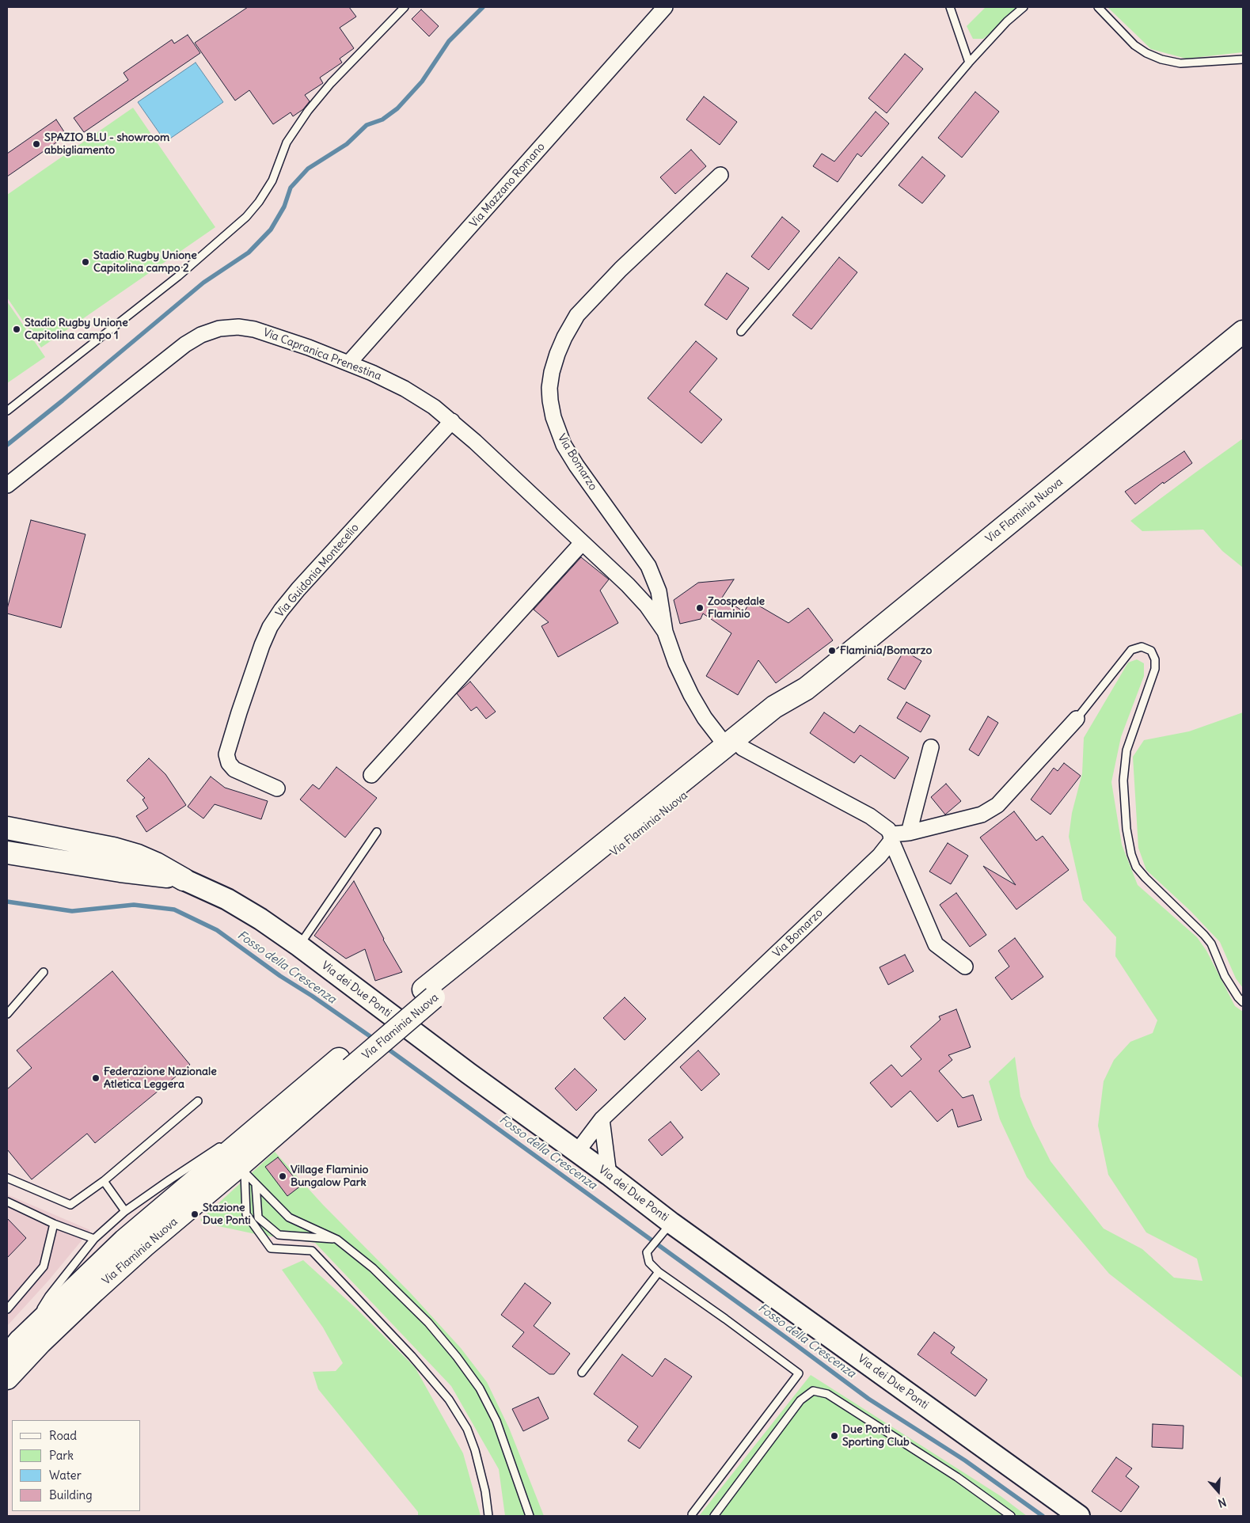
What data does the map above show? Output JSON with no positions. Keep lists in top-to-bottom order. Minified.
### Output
{"streets":{"main road":["Via Flaminia Nuova"],"street":["Via Mazzano Romano","Via Capranica Prenestina","Via Bomarzo","Via Guidonia Montecelio","Via dei Due Ponti"]},"crossings":[["Via Mazzano Romano","Via Capranica Prenestina"],["Via Capranica Prenestina","Via Bomarzo"],["Via Capranica Prenestina","Via Guidonia Montecelio"],["Via Bomarzo","Via Flaminia Nuova"],["Via Bomarzo","Via dei Due Ponti"]],"water":["Fosso della Crescenza"],"places":["SPAZIO BLU - showroom abbigliamento","Stadio Rugby Unione Capitolina campo 2","Stadio Rugby Unione Capitolina campo 1","Zoospedale Flaminio","Flaminia/Bomarzo","Federazione Nazionale Atletica Leggera","Village Flaminio Bungalow Park","Stazione Due Ponti","Due Ponti Sporting Club"],"legend":["Road","Park","Water","Building"],"north":"bottom"}
